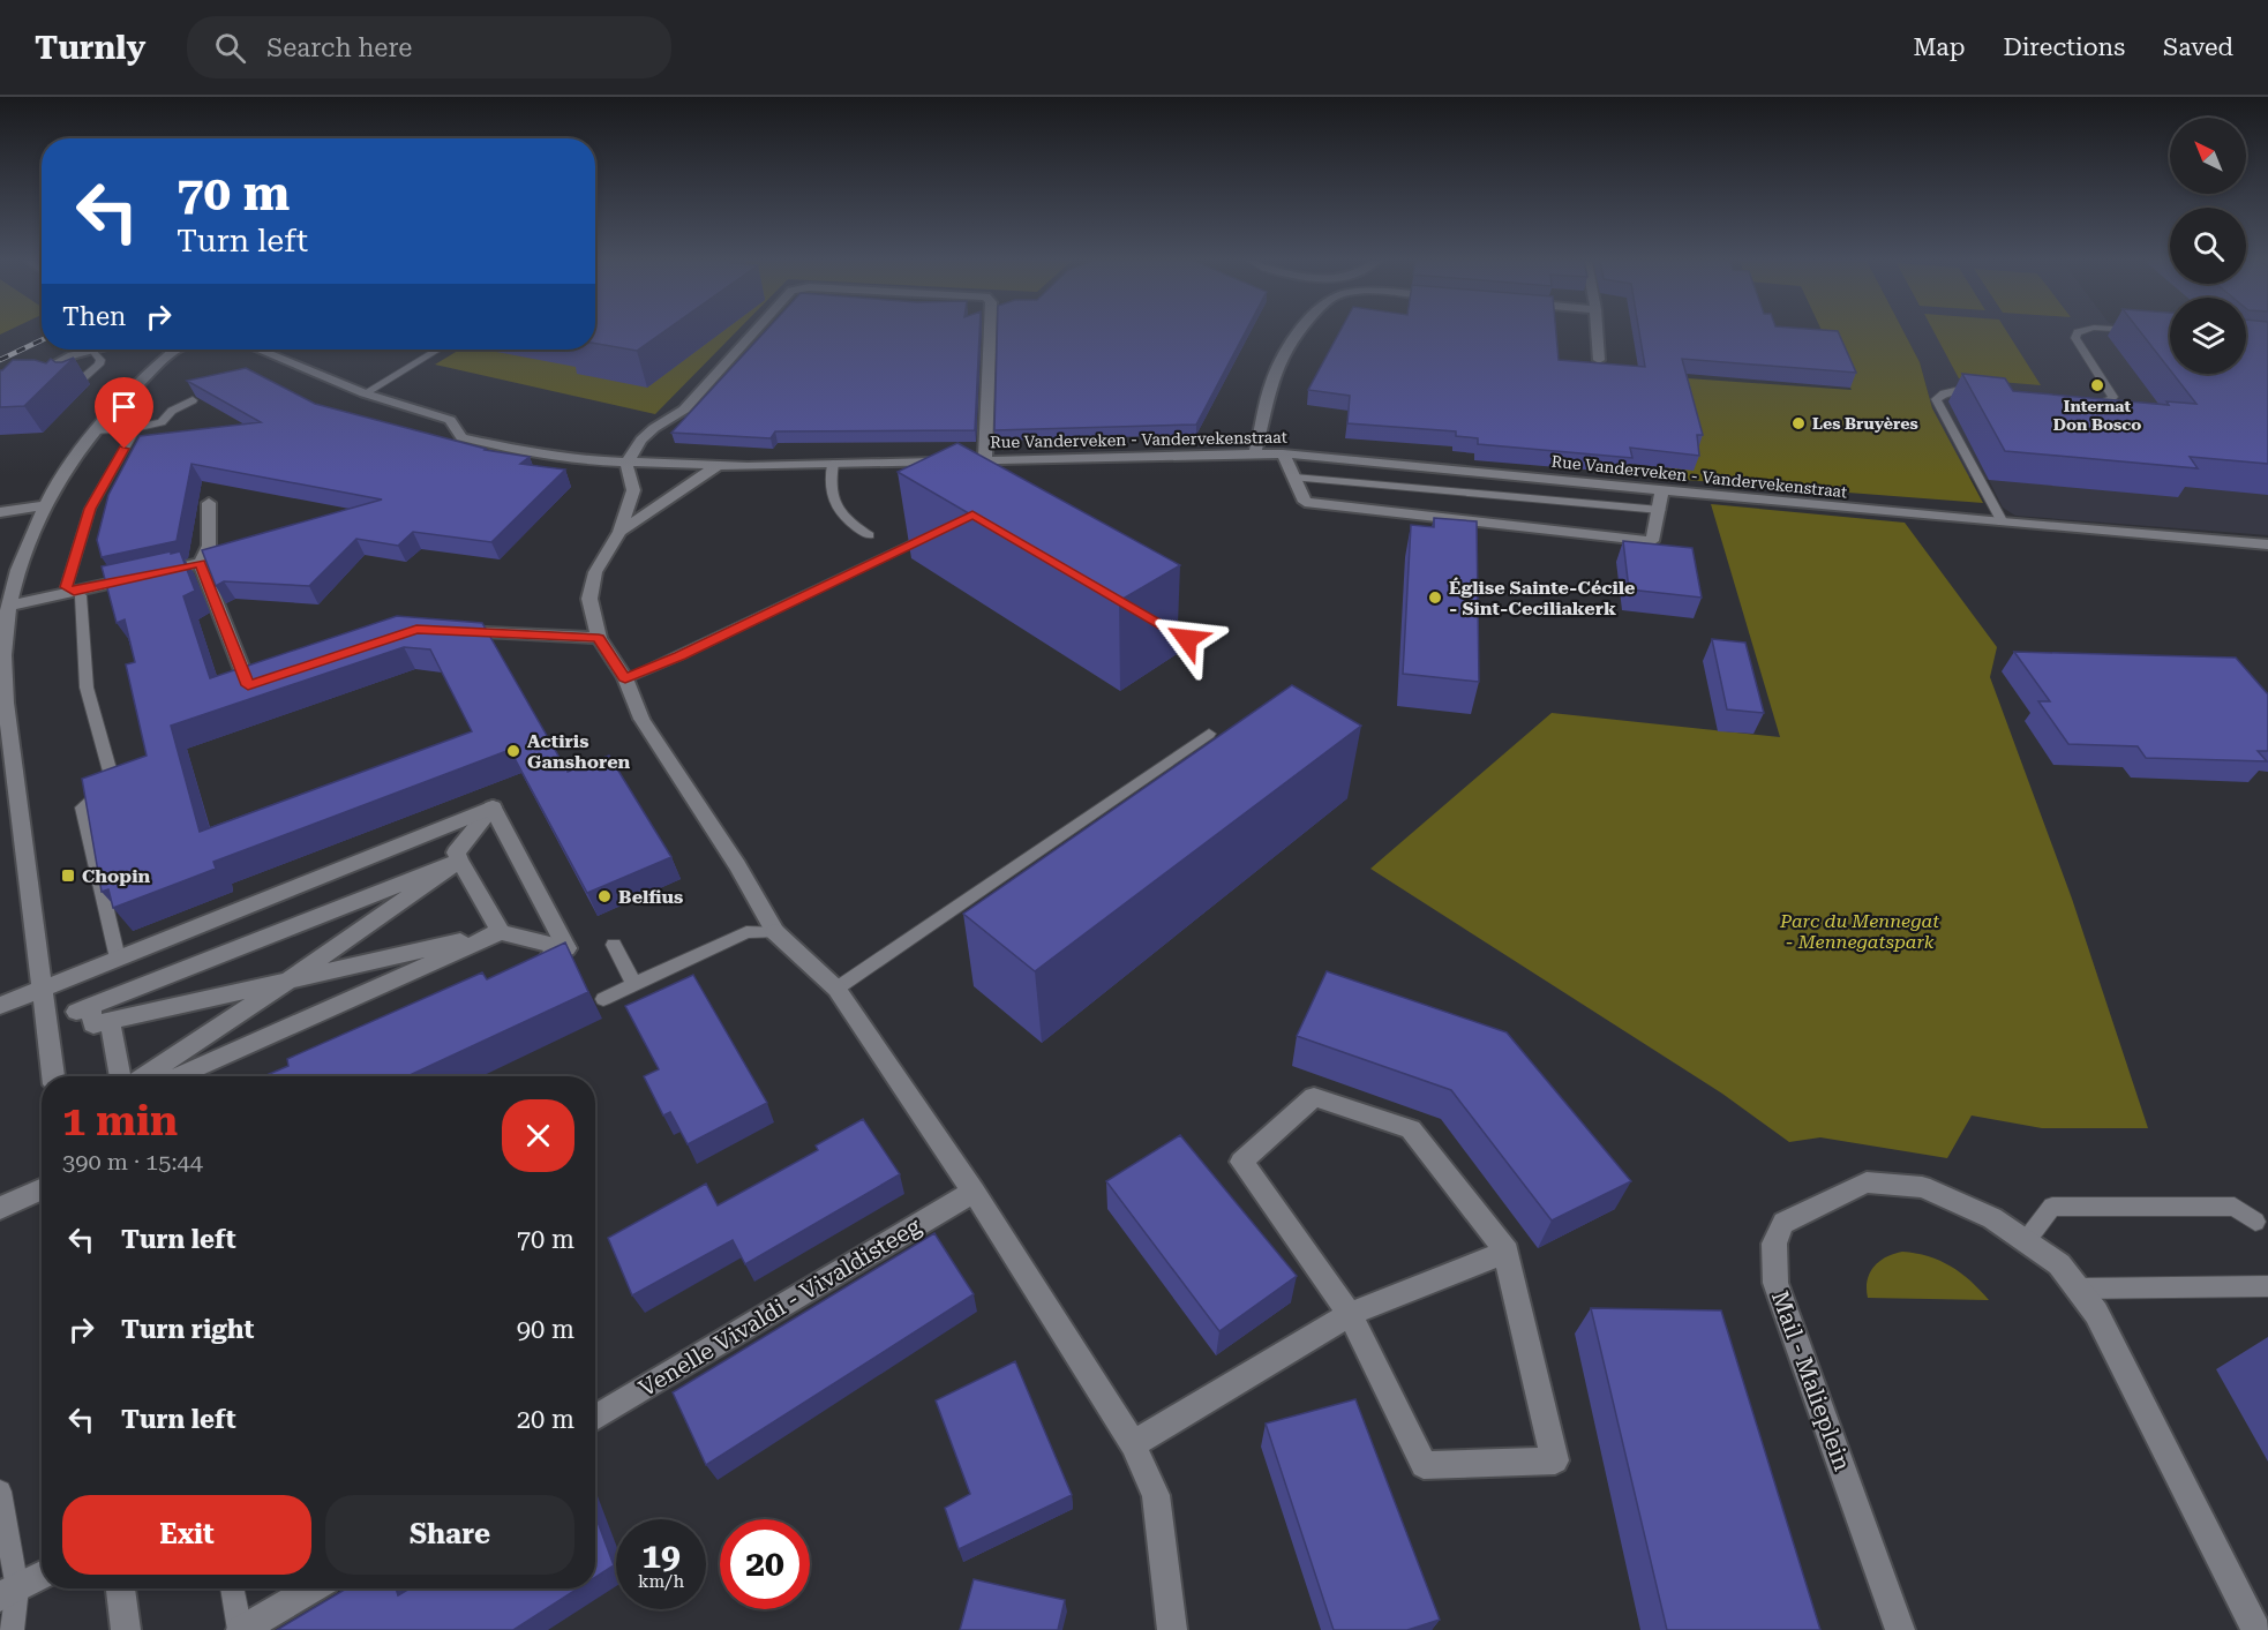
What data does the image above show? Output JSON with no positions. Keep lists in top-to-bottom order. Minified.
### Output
{"streets":{"street":["Rue Vanderveken - Vandervekenstraat","Venelle Vivaldi - Vivaldisteeg","Mail - Malieplein"]},"parks":["Parc du Mennegat - Mennegatspark"],"places":{"other":["Internat Don Bosco","Les Bruyères","Église Sainte-Cécile - Sint-Ceciliakerk","Actiris Ganshoren","Belfius"],"transit":["Chopin"]},"north":"top left","page":{"header":"Turnly","search":"Search here","nav":["Map","Directions","Saved"],"turn":["70 m","Turn left"],"then":"Then","heading":["1 min","390 m · 15:44"],"list":[{"name":"Turn left","value":"70 m"},{"name":"Turn right","value":"90 m"},{"name":"Turn left","value":"20 m"}],"buttons":["Exit","Share"],"speed":"19 km/h","limit":"20"}}
